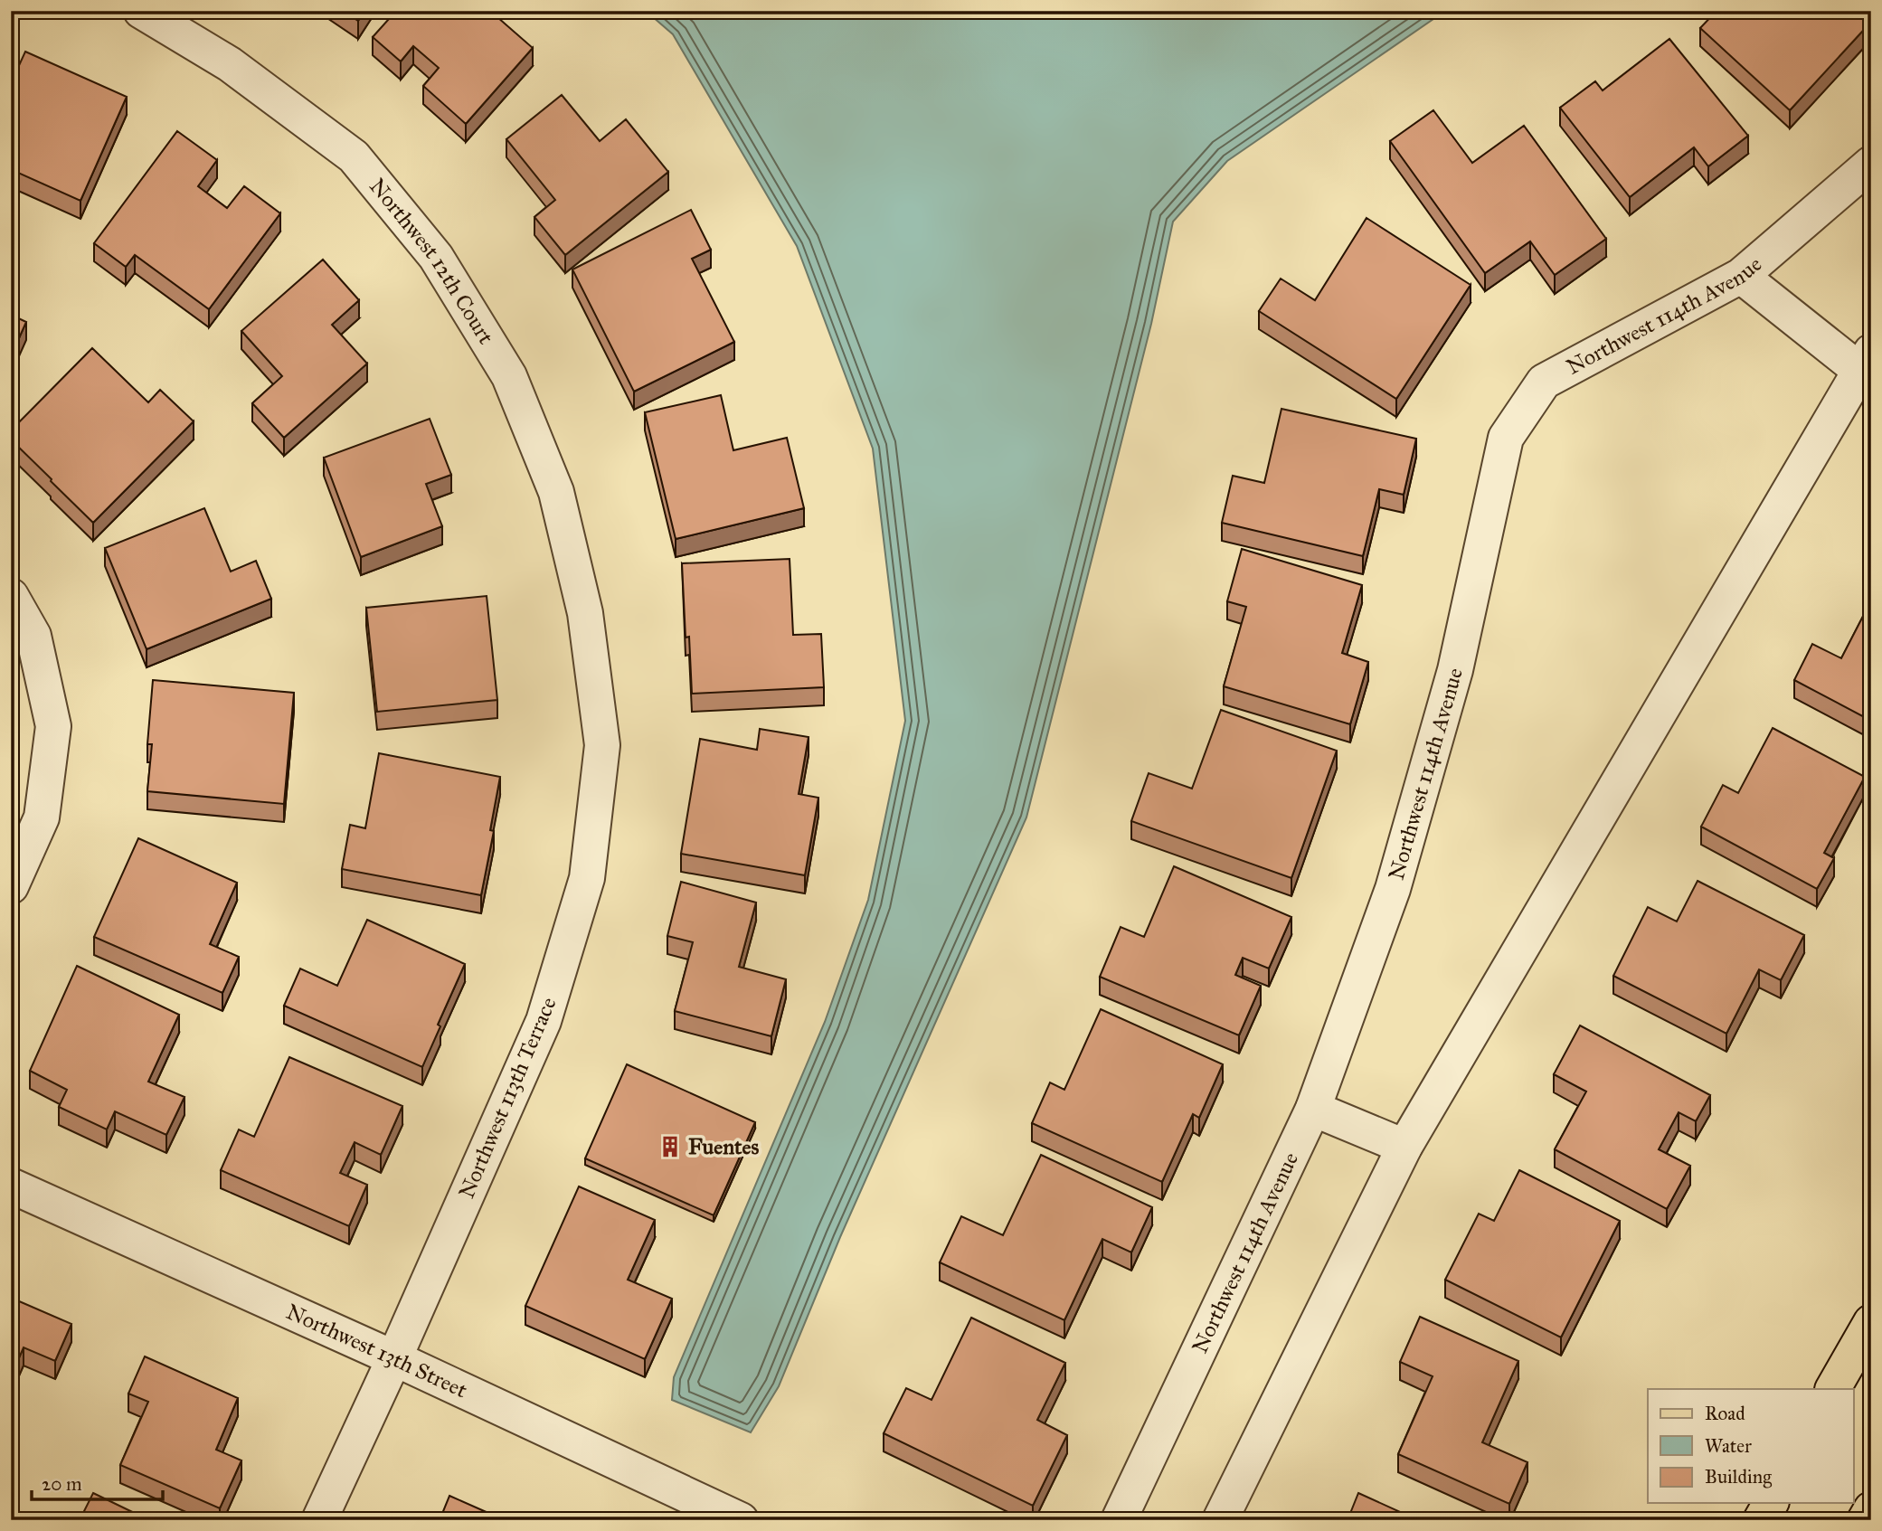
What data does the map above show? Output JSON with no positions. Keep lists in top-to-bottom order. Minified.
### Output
{"streets":{"street":["Northwest 12th Court","Northwest 114th Avenue","Northwest 113th Terrace","Northwest 13th Street"]},"crossings":[["Northwest 12th Court","Northwest 113th Terrace"],["Northwest 113th Terrace","Northwest 13th Street"]],"places":{"building":["Fuentes"]},"legend":["Road","Water","Building"],"scale_bar":"20 m"}
